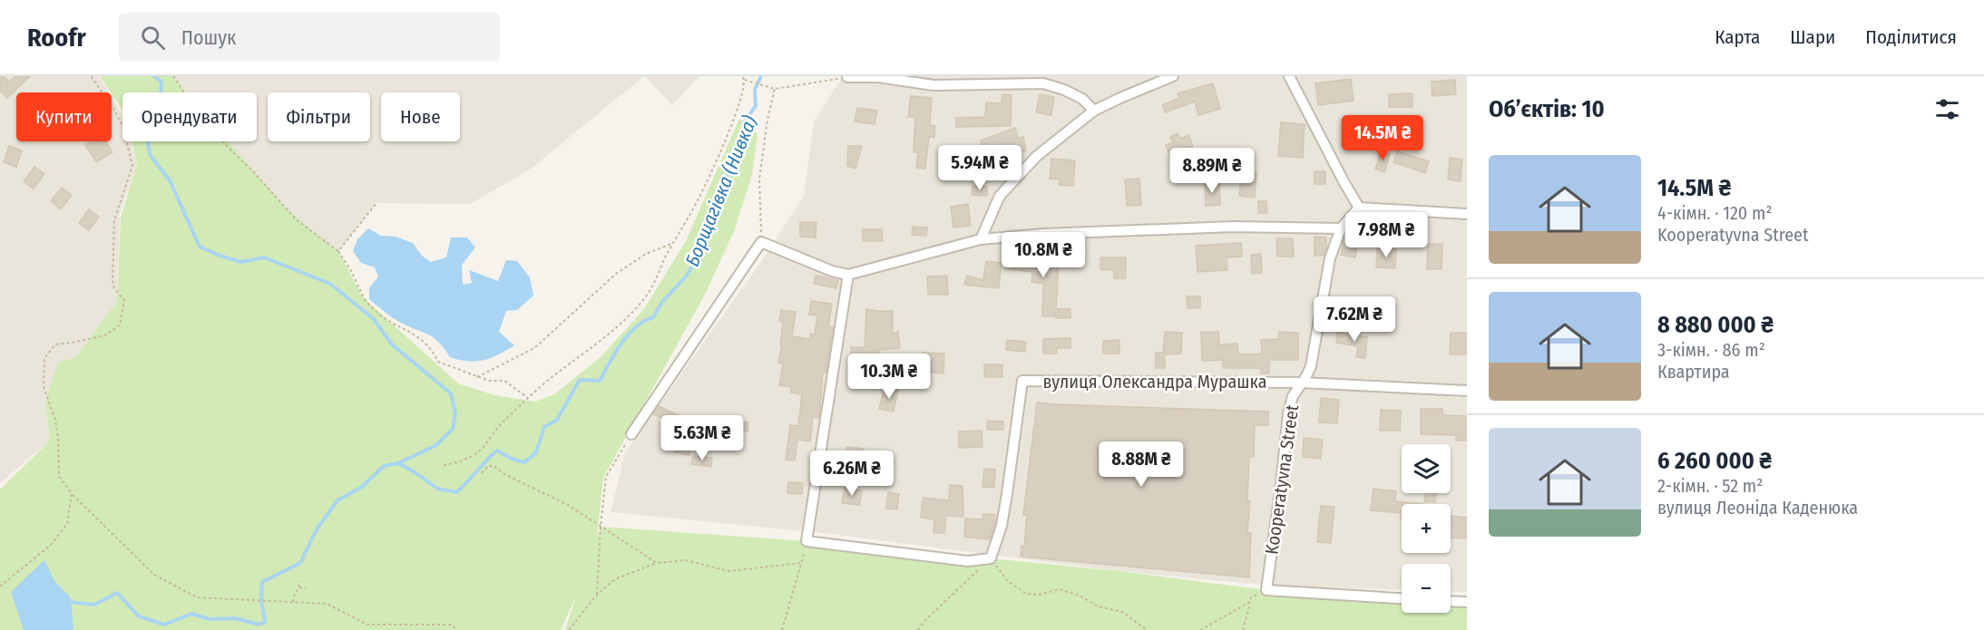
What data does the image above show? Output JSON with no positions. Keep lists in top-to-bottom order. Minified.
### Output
{"streets":{"street":["вулиця Олександра Мурашка","Kooperatyvna Street"]},"crossings":[["вулиця Олександра Мурашка","Kooperatyvna Street"]],"water":["Борщагівка (Нивка)"],"page":{"header":"Roofr","search":"Пошук","nav":["Карта","Шари","Поділитися"],"heading":"Об’єктів: 10","chip":["Купити","Орендувати","Фільтри","Нове"],"price":["14.5M ₴","5.94M ₴","8.89M ₴","7.98M ₴","10.8M ₴","7.62M ₴","10.3M ₴","5.63M ₴","8.88M ₴","6.26M ₴"],"list":[{"name":"14.5M ₴","note":"4-кімн. · 120 m² · Kooperatyvna Street"},{"name":"8 880 000 ₴","note":"3-кімн. · 86 m² · Квартира"},{"name":"6 260 000 ₴","note":"2-кімн. · 52 m² · вулиця Леоніда Каденюка"}],"map_buttons":["+","−"]}}
